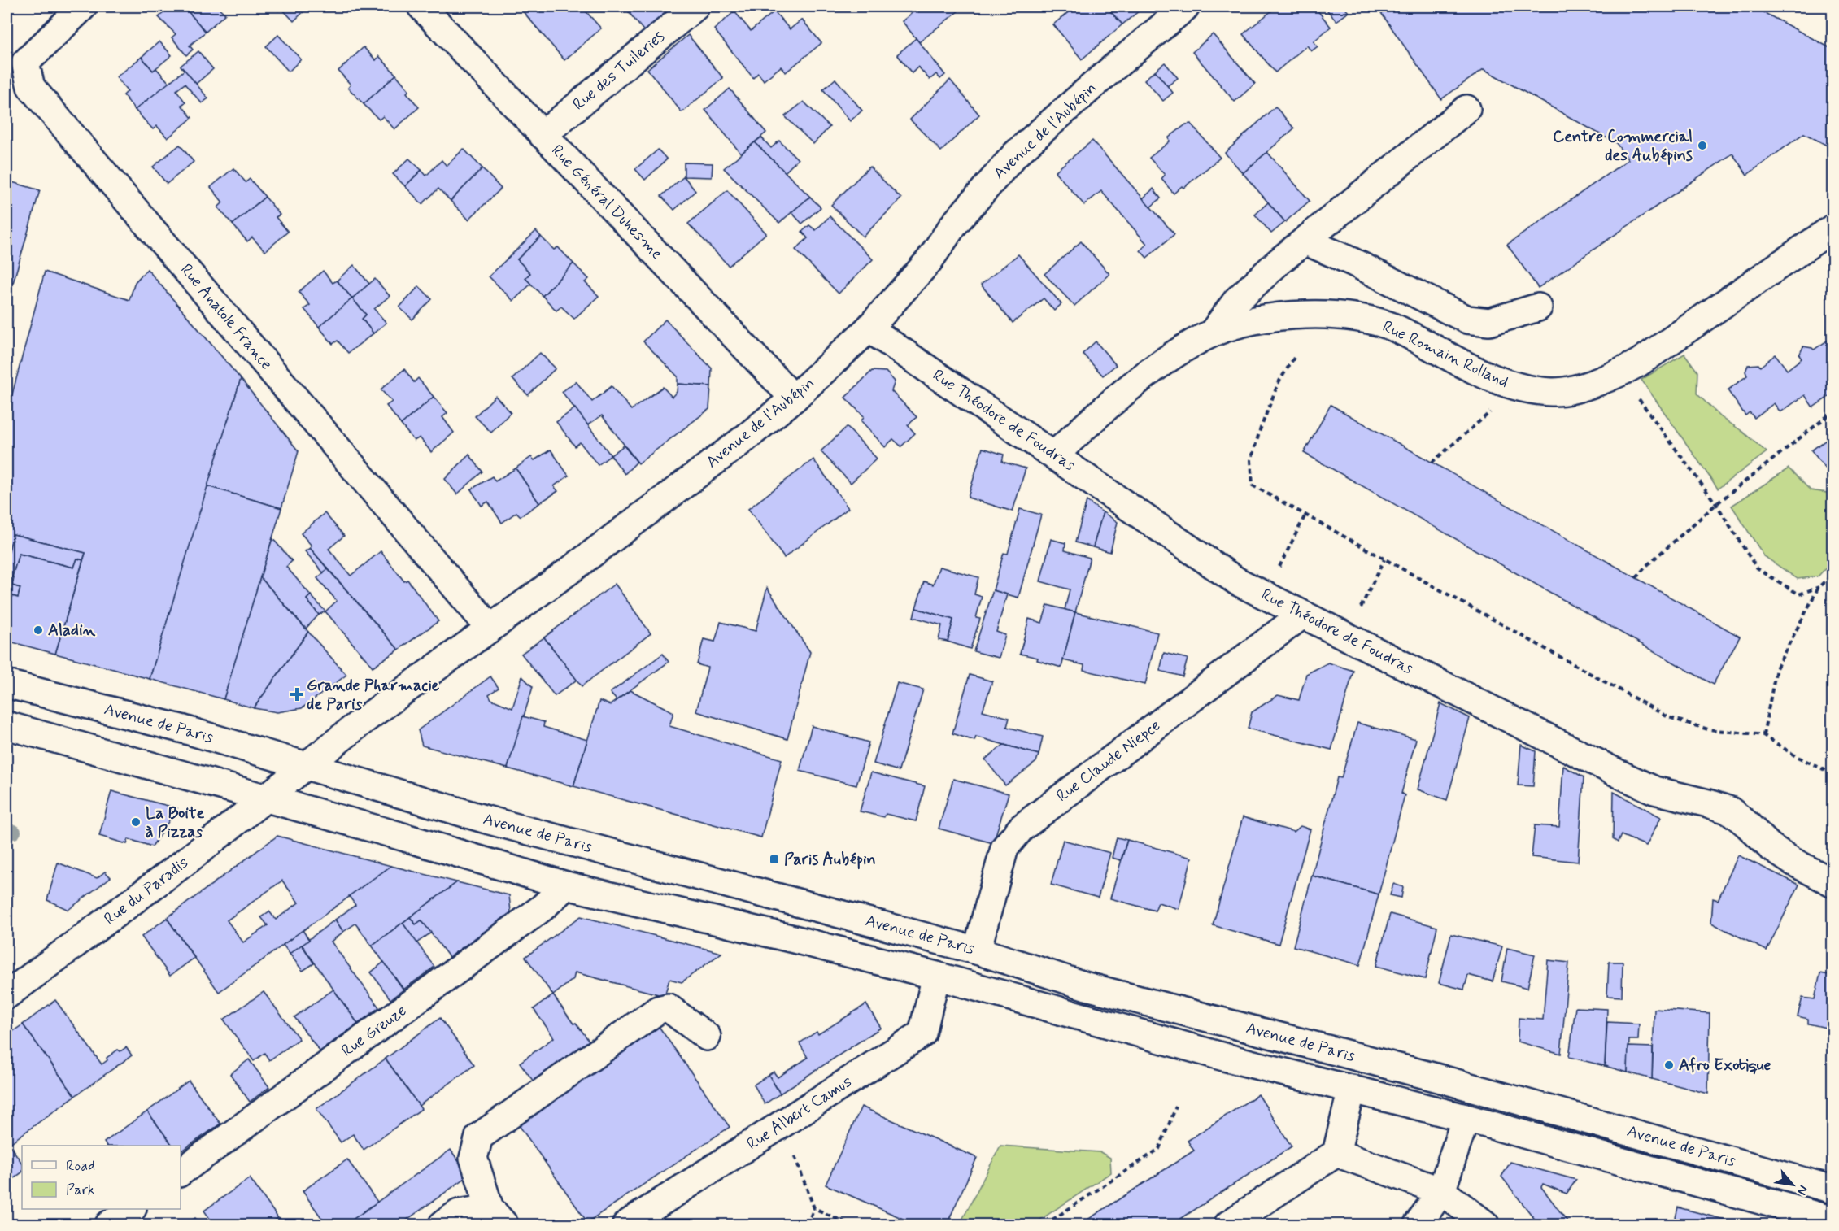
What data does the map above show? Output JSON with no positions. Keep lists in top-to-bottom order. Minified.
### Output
{"streets":{"street":["Rue des Tuileries","Avenue de l'Aubépin","Rue Général Duhesme","Rue Anatole France","Rue Romain Rolland","Rue Théodore de Foudras","Avenue de Paris","Rue Claude Niepce","Rue du Paradis","Rue Greuze","Rue Albert Camus"]},"crossings":[["Rue des Tuileries","Rue Général Duhesme"],["Avenue de l'Aubépin","Rue Général Duhesme"],["Avenue de l'Aubépin","Rue Anatole France"],["Avenue de l'Aubépin","Rue Théodore de Foudras"],["Avenue de l'Aubépin","Avenue de Paris"],["Avenue de l'Aubépin","Rue du Paradis"],["Rue Romain Rolland","Rue Théodore de Foudras"],["Rue Théodore de Foudras","Rue Claude Niepce"],["Avenue de Paris","Rue Claude Niepce"],["Avenue de Paris","Rue du Paradis"],["Avenue de Paris","Rue Greuze"],["Avenue de Paris","Rue Albert Camus"]],"places":{"other":["Centre Commercial des Aubépins","Aladin","La Boite à Pizzas","Afro Exotique"],"health":["Grande Pharmacie de Paris"],"transit":["Paris Aubépin"]},"legend":["Road","Park"],"north":"bottom right"}
